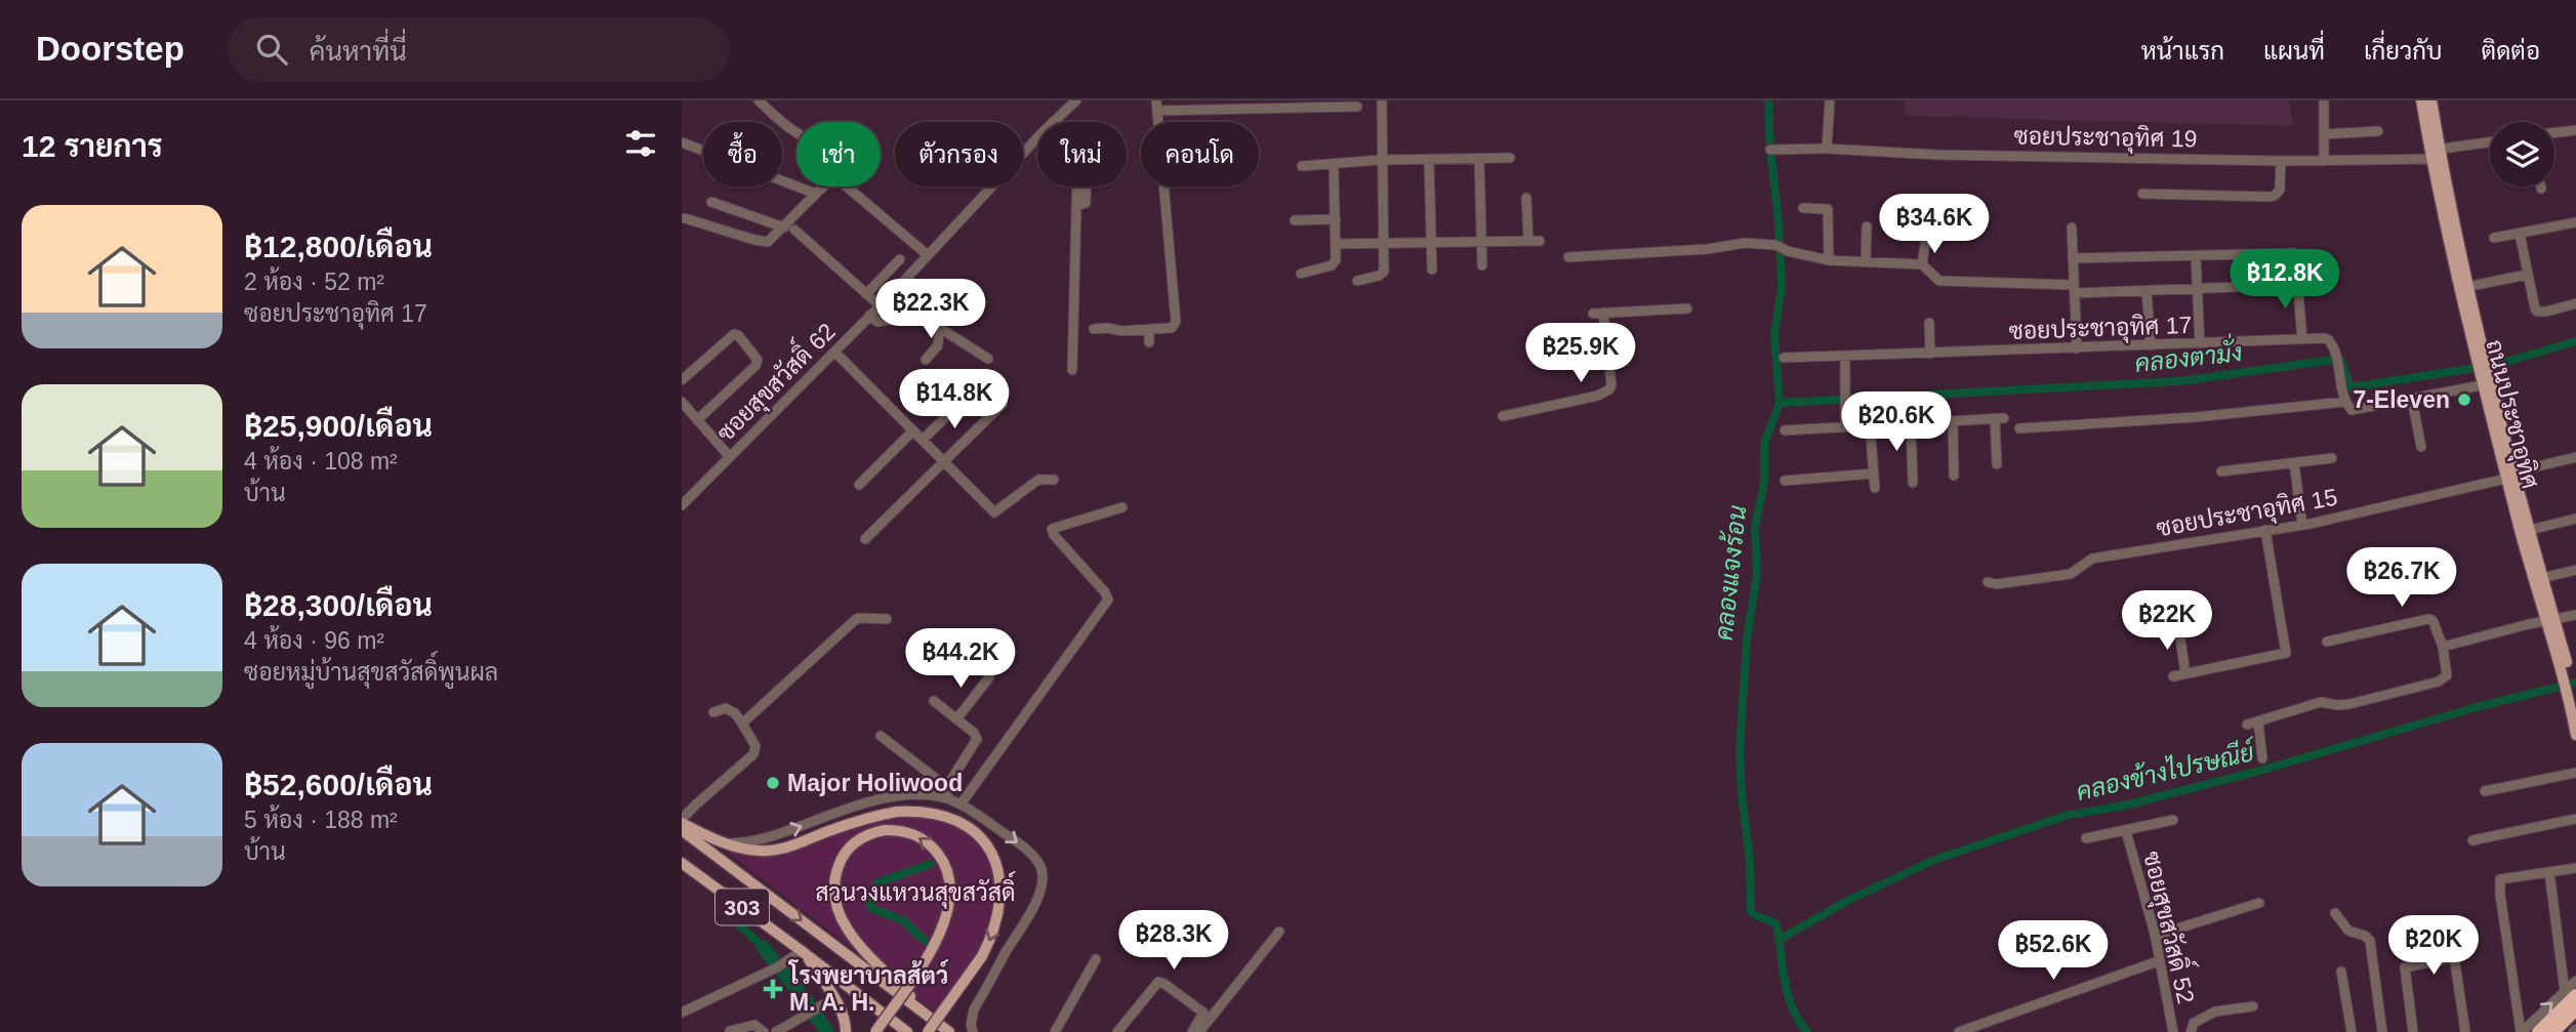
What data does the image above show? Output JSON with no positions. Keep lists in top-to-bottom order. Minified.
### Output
{"streets":{"main road":["ถนนประชาอุทิศ","303"],"street":["ซอยประชาอุทิศ 19","ซอยประชาอุทิศ 17","ซอยสุขสวัสดิ์ 62","ซอยประชาอุทิศ 15","ซอยสุขสวัสดิ์ 52"]},"crossings":[["ซอยประชาอุทิศ 19","ถนนประชาอุทิศ"],["ถนนประชาอุทิศ","ซอยประชาอุทิศ 15"]],"water":["คลองตามั่ง","คลองแจงร้อน","คลองข้างไปรษณีย์"],"parks":["สวนวงแหวนสุขสวัสดิ์"],"places":{"other":["7-Eleven","Major Holiwood"],"health":["โรงพยาบาลส้ตว์ M. A. H."]},"page":{"header":"Doorstep","search":"ค้นหาที่นี่","nav":["หน้าแรก","แผนที่","เกี่ยวกับ","ติดต่อ"],"heading":"12 รายการ","chip":["ซื้อ","เช่า","ตัวกรอง","ใหม่","คอนโด"],"list":[{"name":"฿12,800/เดือน","note":"2 ห้อง · 52 m² · ซอยประชาอุทิศ 17"},{"name":"฿25,900/เดือน","note":"4 ห้อง · 108 m² · บ้าน"},{"name":"฿28,300/เดือน","note":"4 ห้อง · 96 m² · ซอยหมู่บ้านสุขสวัสดิ์พูนผล"},{"name":"฿52,600/เดือน","note":"5 ห้อง · 188 m² · บ้าน"}],"price":["฿34.6K","฿12.8K","฿22.3K","฿25.9K","฿14.8K","฿20.6K","฿26.7K","฿22K","฿44.2K","฿28.3K","฿20K","฿52.6K"]}}
